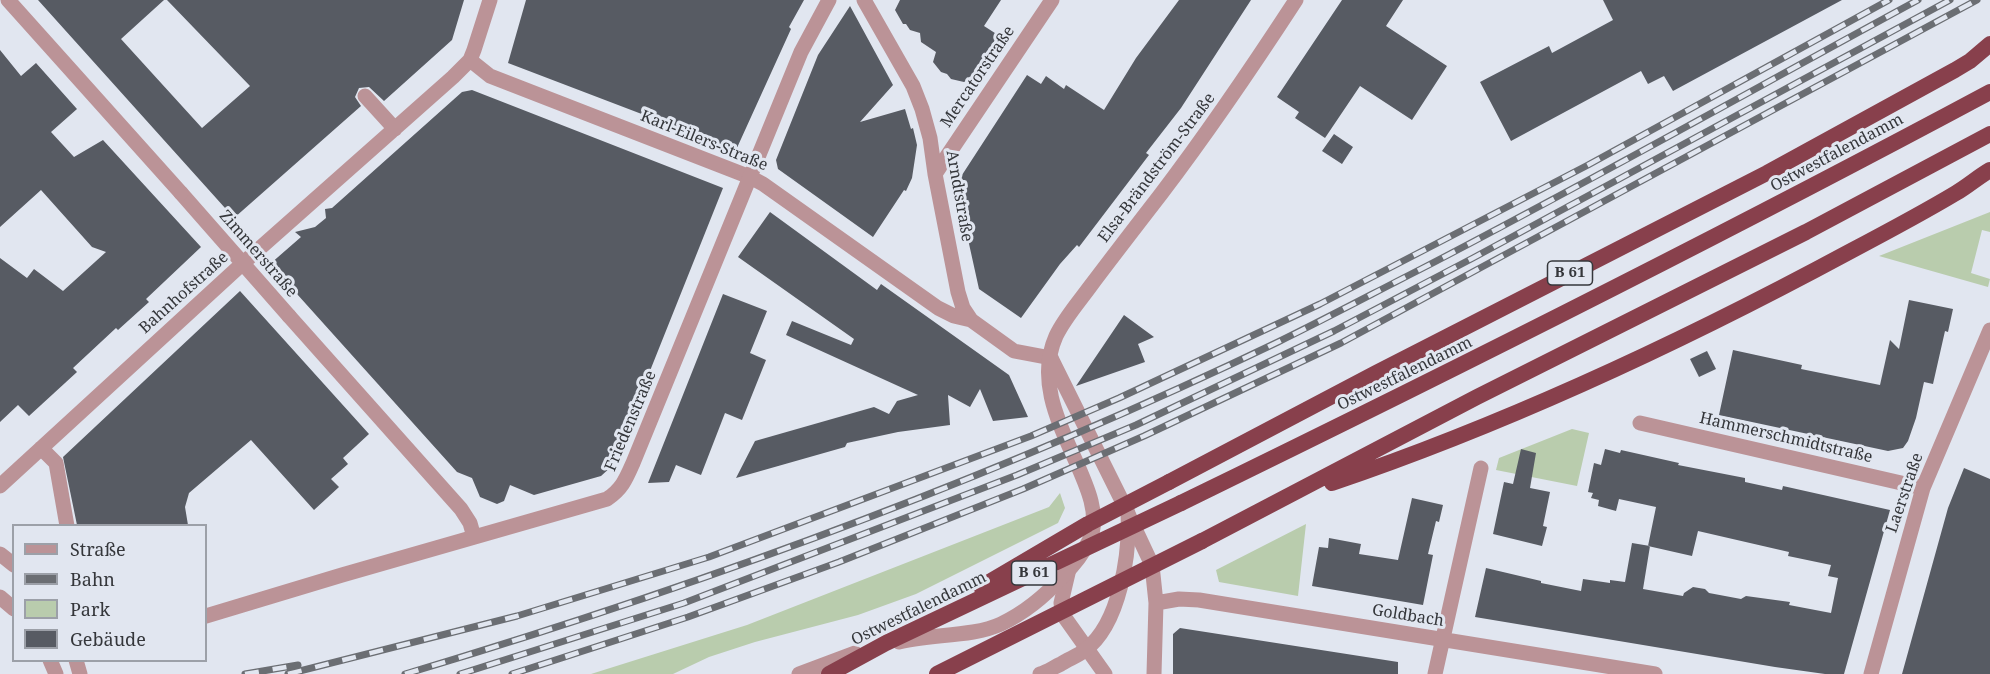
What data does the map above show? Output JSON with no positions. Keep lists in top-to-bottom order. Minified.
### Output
{"streets":{"highway":["Ostwestfalendamm","B 61"],"street":["Mercatorstraße","Karl-Eilers-Straße","Elsa-Brändström-Straße","Arndtstraße","Zimmerstraße","Bahnhofstraße","Friedenstraße","Hammerschmidtstraße","Laerstraße","Goldbach"]},"crossings":[["Mercatorstraße","Arndtstraße"],["Karl-Eilers-Straße","Arndtstraße"],["Karl-Eilers-Straße","Bahnhofstraße"],["Karl-Eilers-Straße","Friedenstraße"],["Ostwestfalendamm","B 61"],["Elsa-Brändström-Straße","Arndtstraße"],["Zimmerstraße","Bahnhofstraße"],["Zimmerstraße","Friedenstraße"],["Hammerschmidtstraße","Laerstraße"]],"legend":["Straße","Bahn","Park","Gebäude"]}
